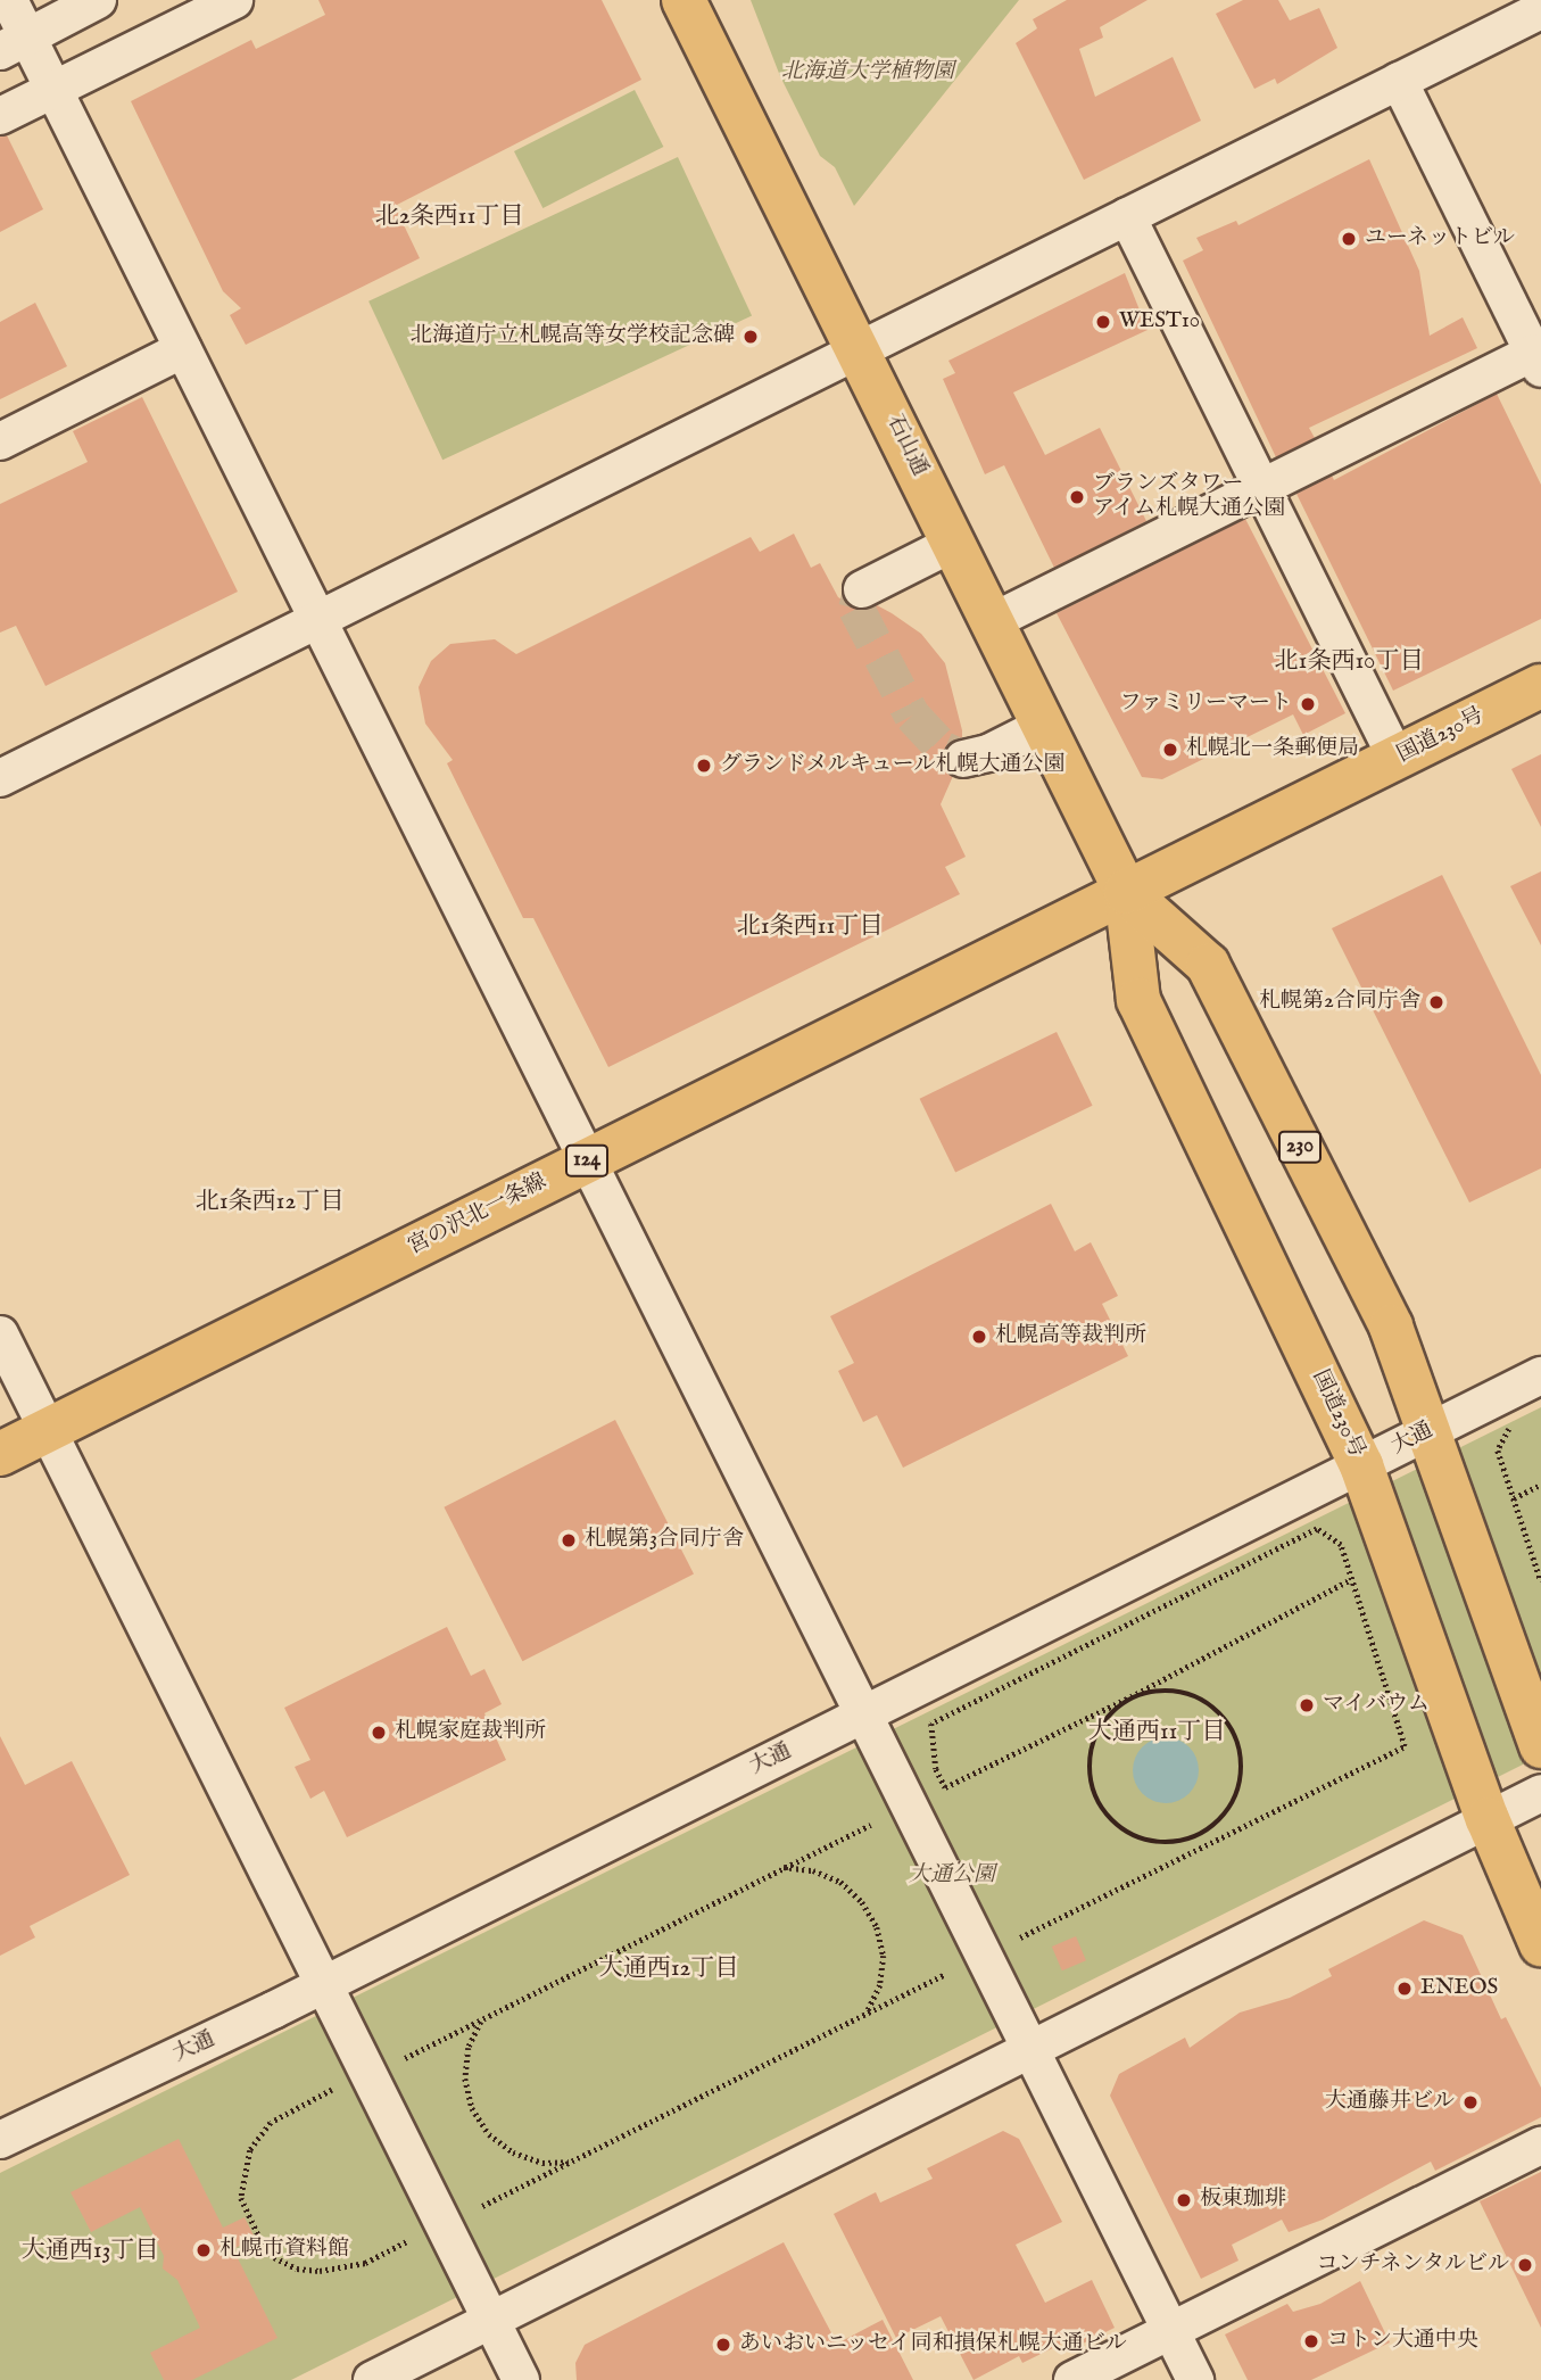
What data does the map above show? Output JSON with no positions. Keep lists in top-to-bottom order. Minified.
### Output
{"streets":{"main road":["石山通","国道230号","230","124","宮の沢北一条線"],"street":["大通"]},"crossings":[["石山通","国道230号"],["石山通","230"],["石山通","宮の沢北一条線"],["国道230号","230"],["国道230号","宮の沢北一条線"],["国道230号","大通"],["230","宮の沢北一条線"],["230","大通"]],"districts":["北2条西11丁目","北1条西10丁目","北1条西11丁目","北1条西12丁目","大通西11丁目","大通西12丁目","大通西13丁目"],"parks":["北海道大学植物園","大通公園"],"places":["ユーネットビル","WEST10","北海道庁立札幌高等女学校記念碑","ブランズタワー アイム札幌大通公園","ファミリーマート","札幌北一条郵便局","グランドメルキュール札幌大通公園","札幌第2合同庁舎","札幌高等裁判所","札幌第3合同庁舎","マイバウム","札幌家庭裁判所","ENEOS","大通藤井ビル","板東珈琲","札幌市資料館","コンチネンタルビル","コトン大通中央","あいおいニッセイ同和損保札幌大通ビル"]}
